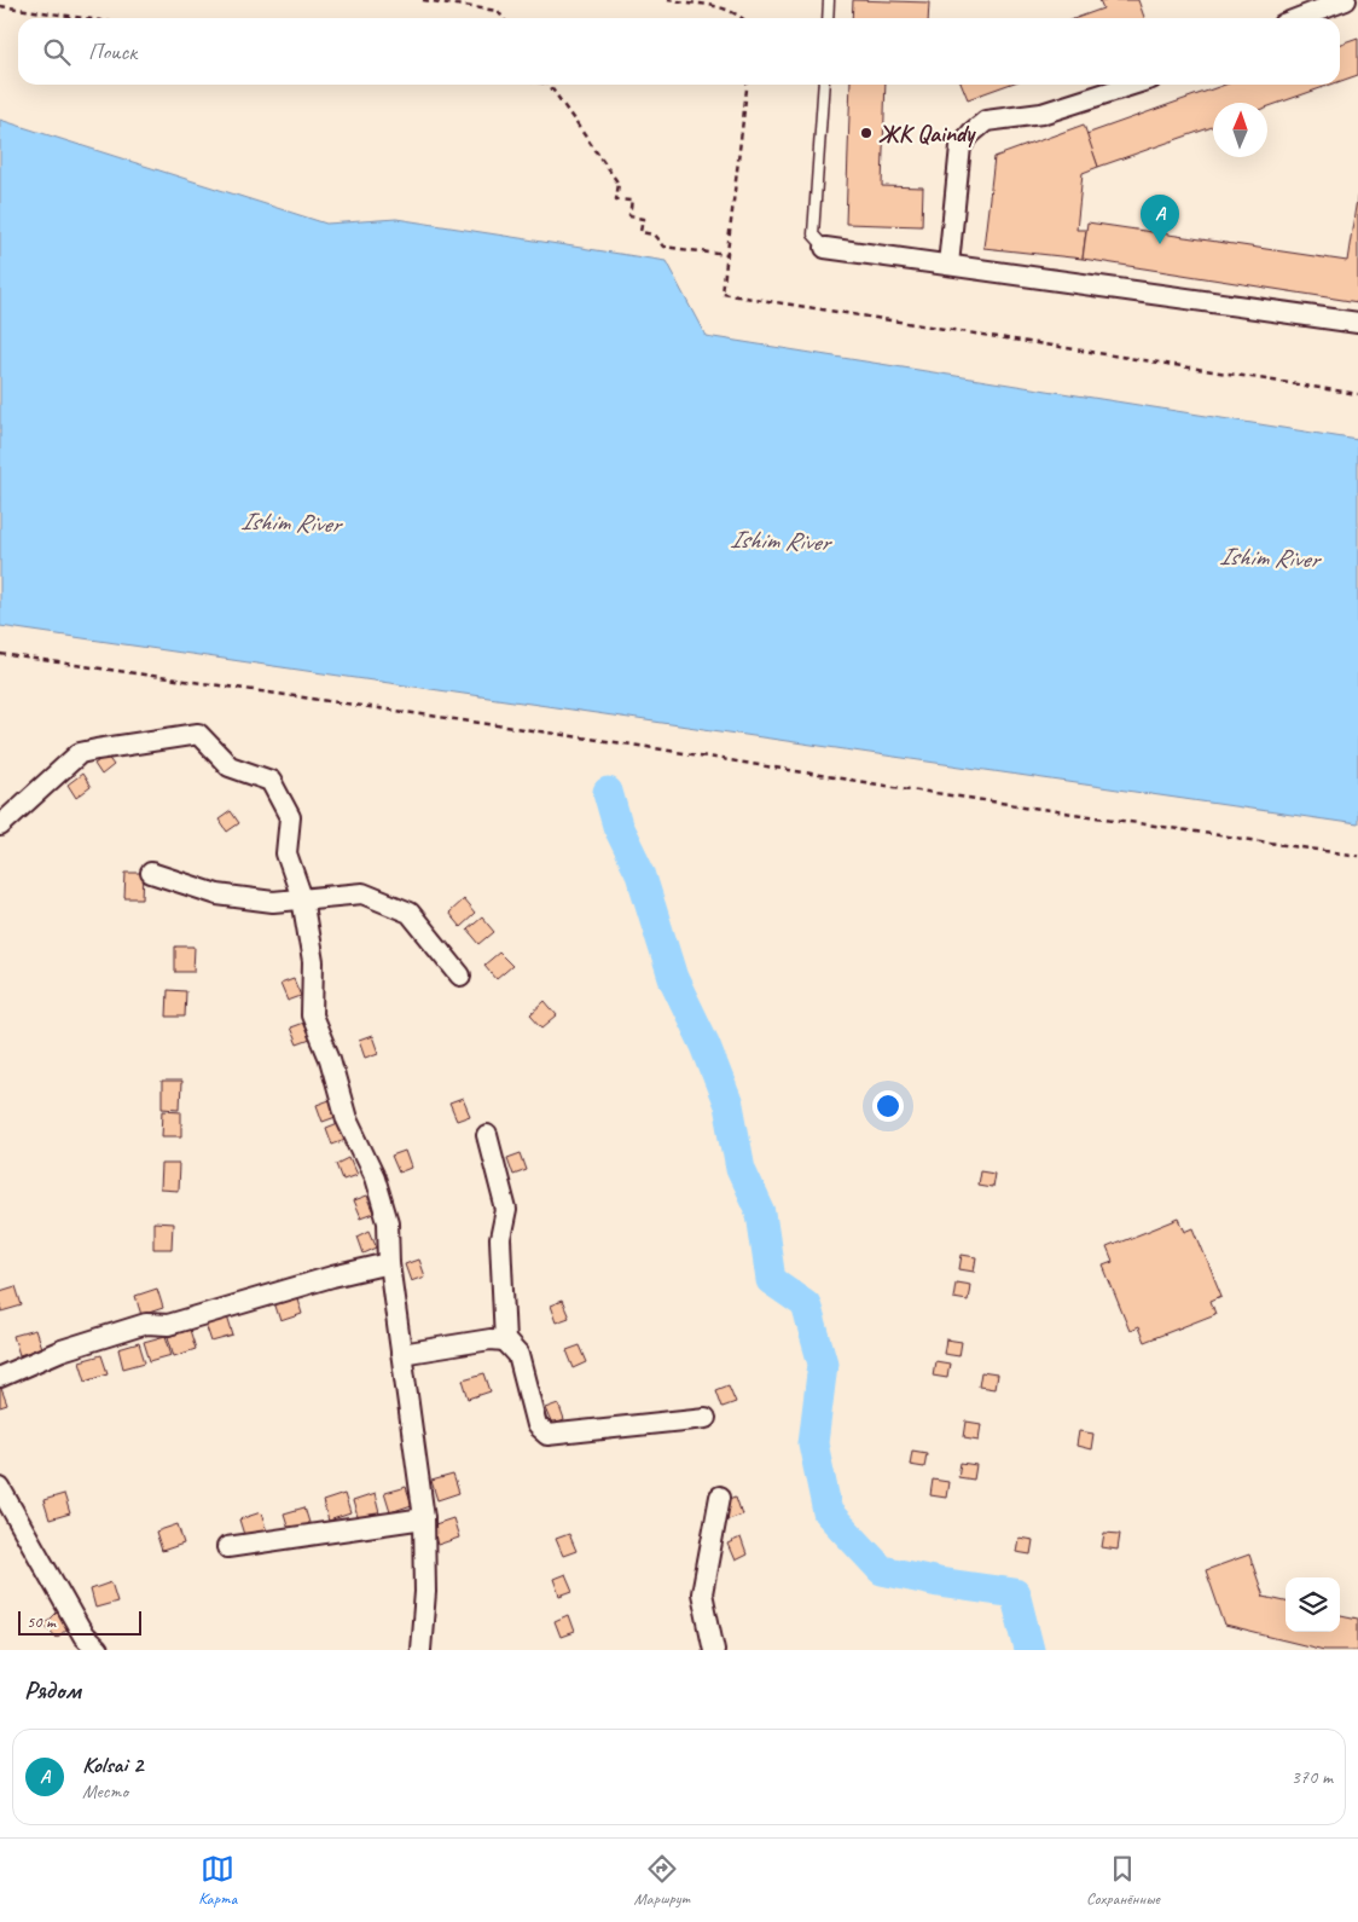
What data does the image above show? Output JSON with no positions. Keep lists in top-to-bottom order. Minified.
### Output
{"water":["Ishim River"],"places":["ЖК Qaindy"],"scale_bar":"50 m","north":"top","page":{"search":"Поиск","pins":"A","scale":"50 m","heading":"Рядом","list":[{"mark":"A","name":"Kolsai 2","note":"Место","value":"370 m"}],"nav":["Карта","Маршрут","Сохранённые"]}}
